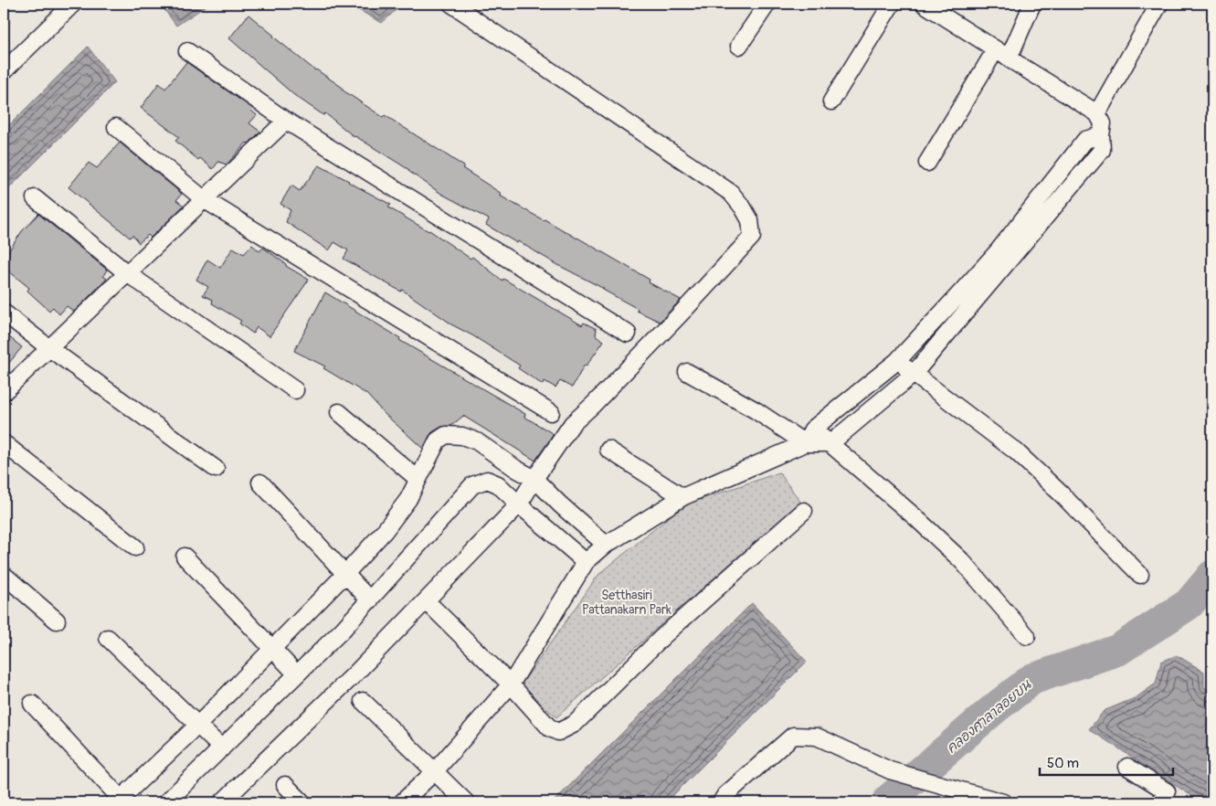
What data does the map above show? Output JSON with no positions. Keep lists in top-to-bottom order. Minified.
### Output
{"water":["คลองศาลาลอยบน"],"parks":["Setthasiri Pattanakarn Park"],"scale_bar":"50 m"}
